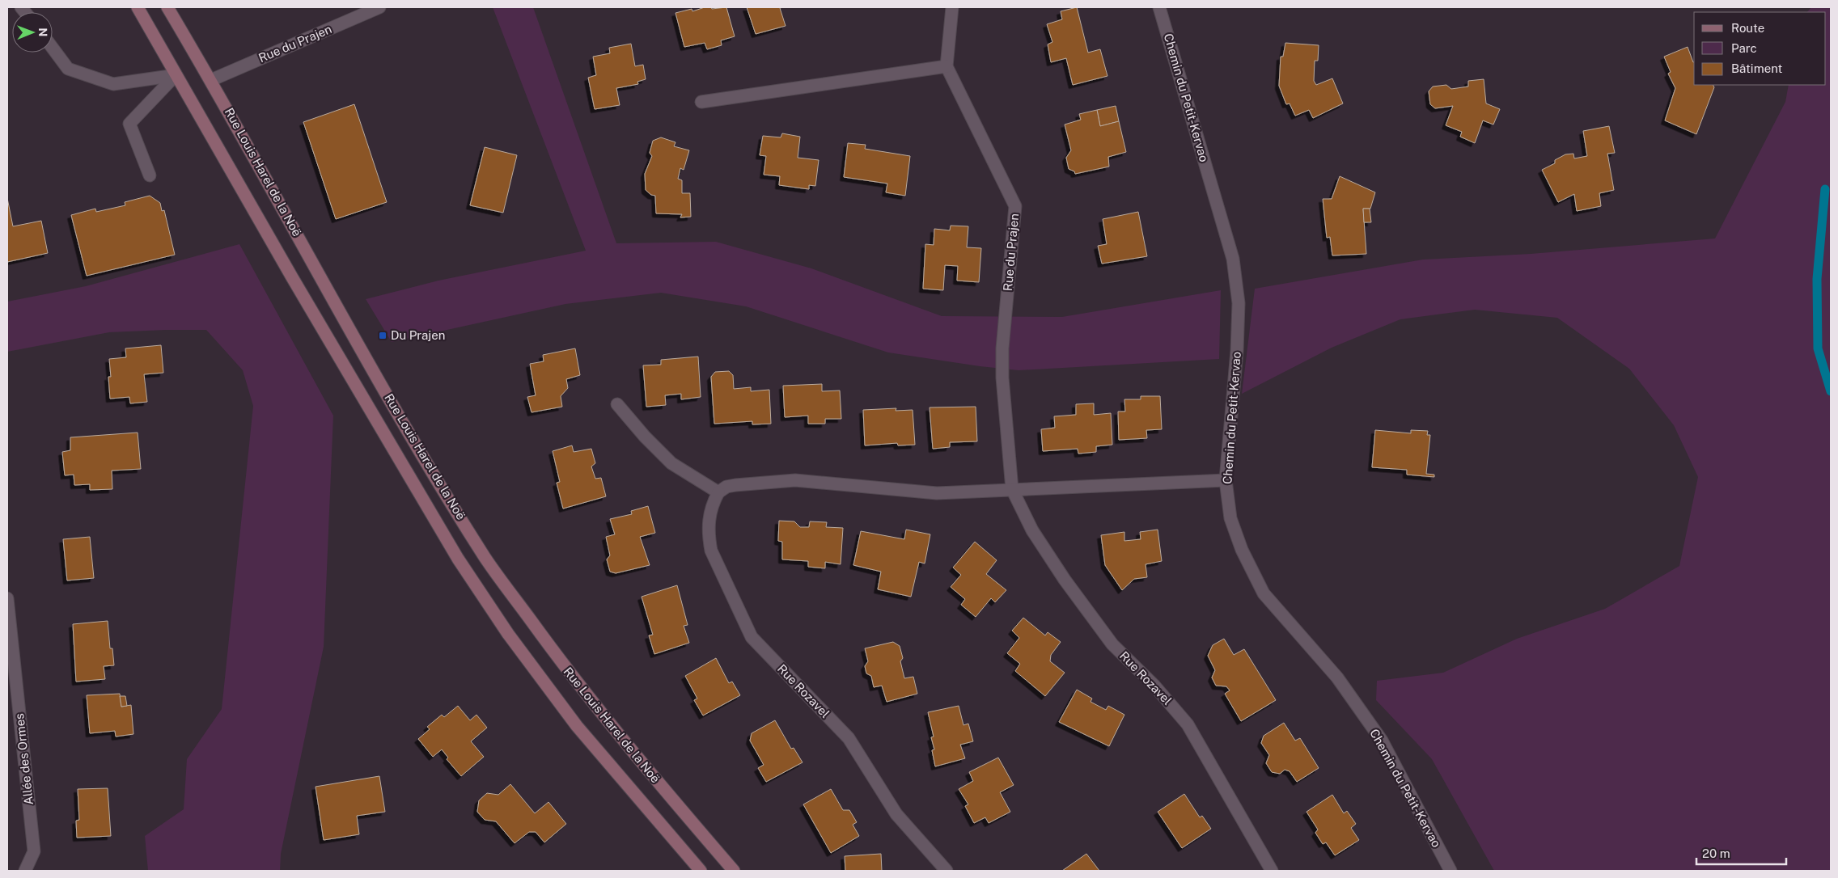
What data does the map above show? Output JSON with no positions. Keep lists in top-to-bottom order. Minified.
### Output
{"streets":{"main road":["Rue Louis Harel de la Noë"],"street":["Rue du Prajen","Chemin du Petit-Kervao","Rue Rozavel","Allée des Ormes"]},"crossings":[["Rue du Prajen","Rue Louis Harel de la Noë"],["Rue du Prajen","Rue Rozavel"]],"places":{"transit":["Du Prajen"]},"legend":["Route","Parc","Bâtiment"],"scale_bar":"20 m","north":"right"}
